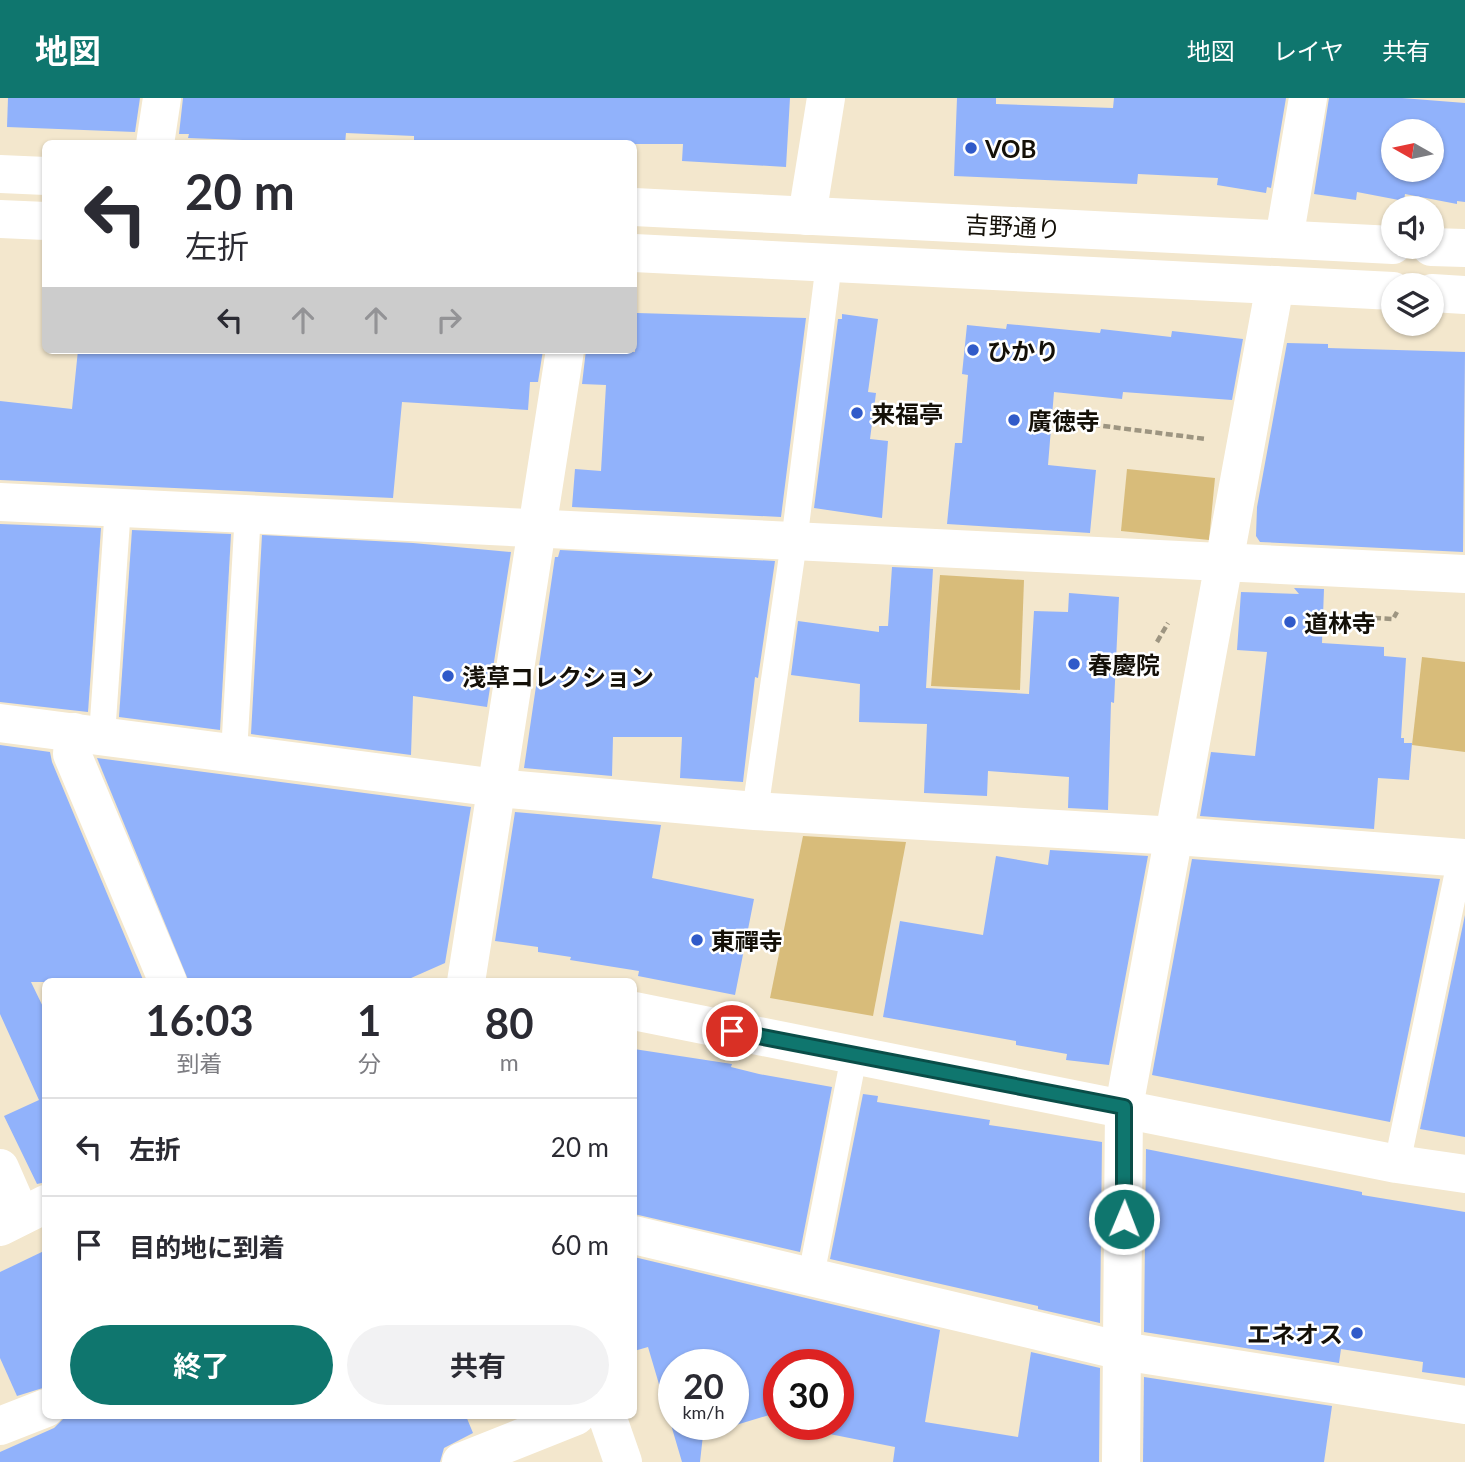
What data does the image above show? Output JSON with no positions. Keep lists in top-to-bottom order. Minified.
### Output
{"streets":{"street":["吉野通り"]},"places":["VOB","ひかり","来福亭","廣徳寺","道林寺","春慶院","浅草コレクション","東禪寺","エネオス"],"north":"left","page":{"header":"地図","nav":["地図","レイヤ","共有"],"turn":["20 m","左折"],"eta":["16:03","到着","1","分","80","m"],"list":[{"name":"左折","value":"20 m"},{"name":"目的地に到着","value":"60 m"}],"buttons":["終了","共有"],"speed":"20 km/h","limit":"30"}}
